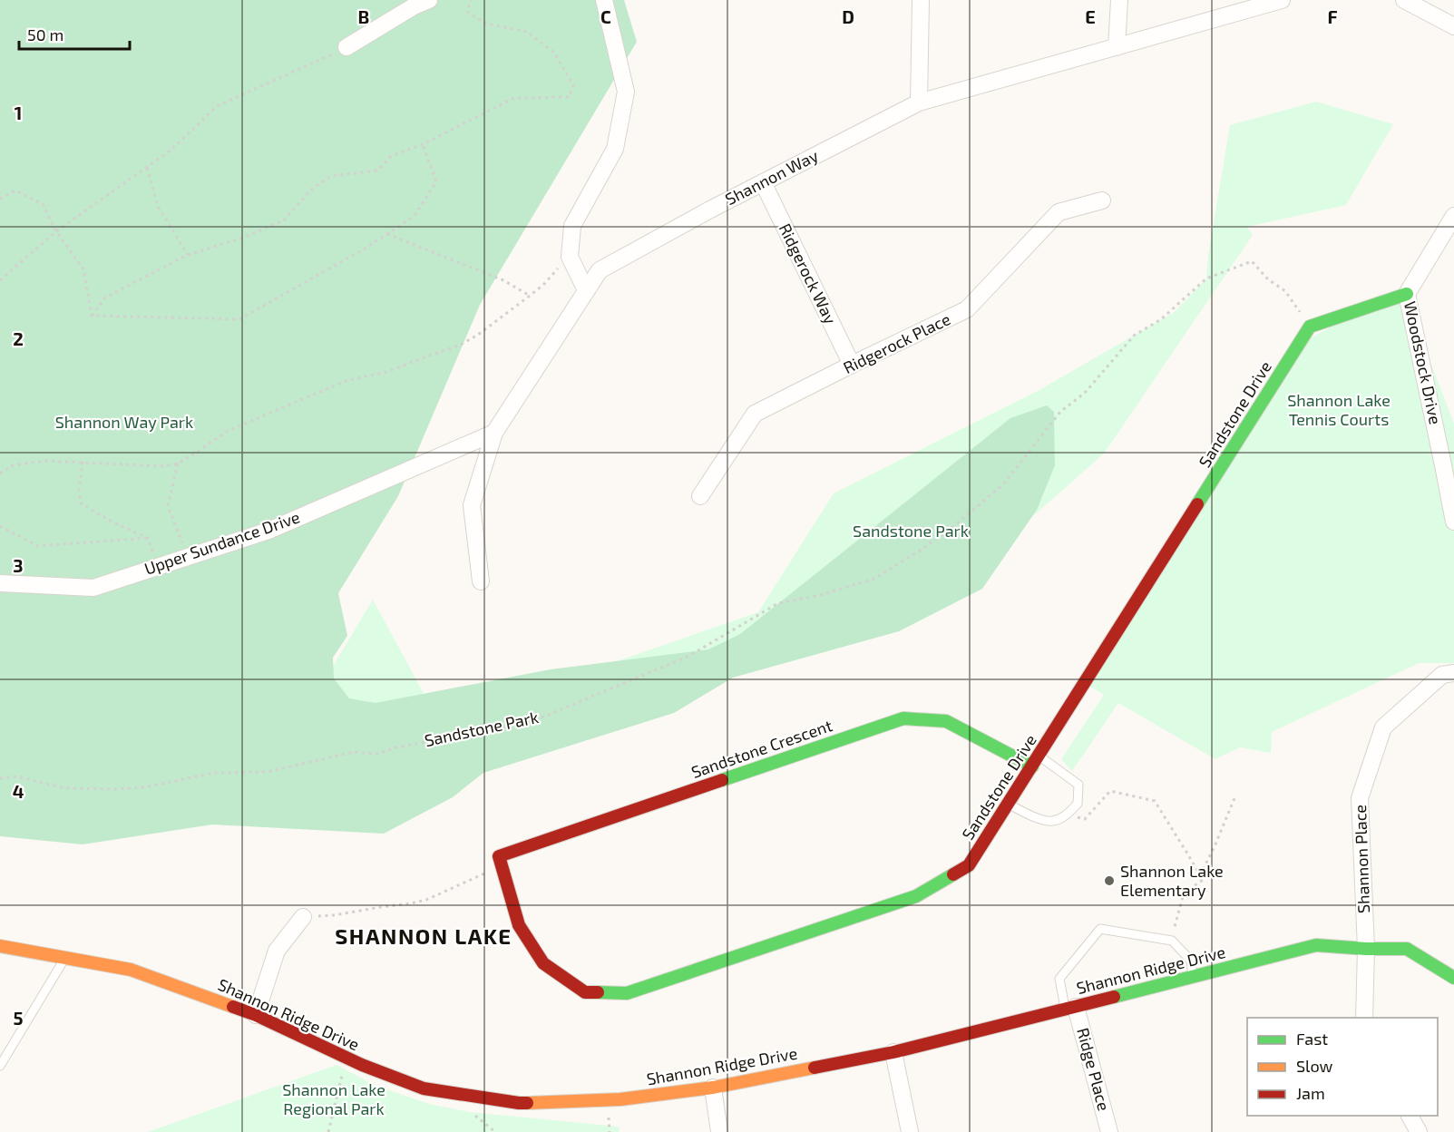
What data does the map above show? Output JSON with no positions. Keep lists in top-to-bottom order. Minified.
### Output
{"streets":{"street":["Shannon Way","Ridgerock Way","Ridgerock Place","Woodstock Drive","Sandstone Drive","Upper Sundance Drive","Sandstone Crescent","Shannon Place","Shannon Ridge Drive","Ridge Place"],"path":["Sandstone Park"]},"crossings":[["Shannon Way","Ridgerock Way"],["Shannon Way","Upper Sundance Drive"],["Ridgerock Way","Ridgerock Place"],["Sandstone Drive","Sandstone Park"],["Sandstone Drive","Sandstone Crescent"],["Shannon Place","Shannon Ridge Drive"],["Shannon Ridge Drive","Ridge Place"]],"districts":["SHANNON LAKE"],"parks":["Shannon Lake Tennis Courts","Shannon Way Park","Sandstone Park","Shannon Lake Regional Park"],"places":["Shannon Lake Elementary"],"legend":["Fast","Slow","Jam"],"scale_bar":"50 m","grid":{"columns":["B","C","D","E","F"],"rows":["1","2","3","4","5"]}}
